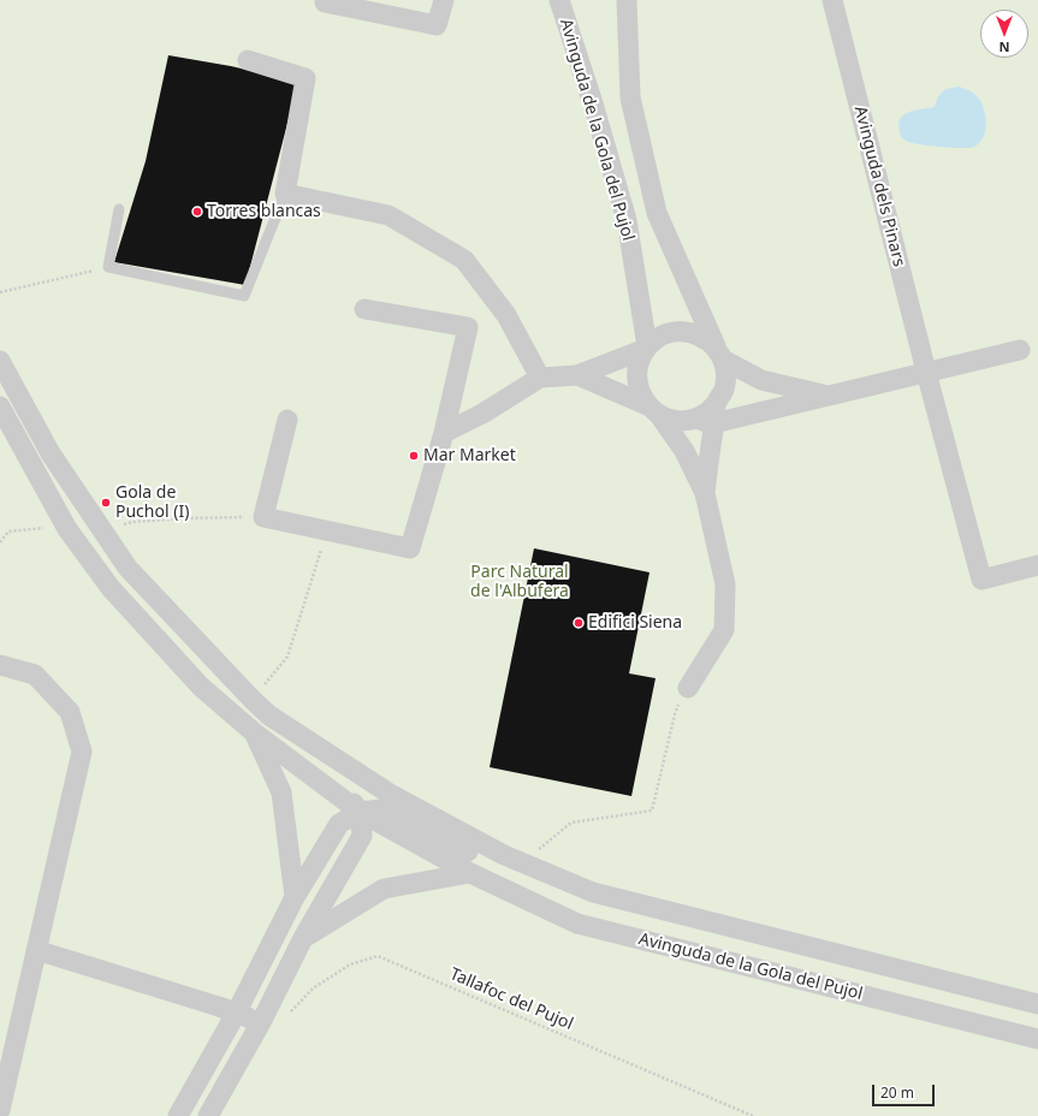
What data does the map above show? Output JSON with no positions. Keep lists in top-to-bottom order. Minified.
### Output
{"streets":{"street":["Avinguda de la Gola del Pujol","Avinguda dels Pinars"],"path":["Tallafoc del Pujol"]},"crossings":[["Avinguda de la Gola del Pujol","Tallafoc del Pujol"]],"parks":["Parc Natural de l'Albufera"],"places":["Torres blancas","Mar Market","Gola de Puchol (I)","Edifici Siena"],"scale_bar":"20 m","north":"bottom"}
